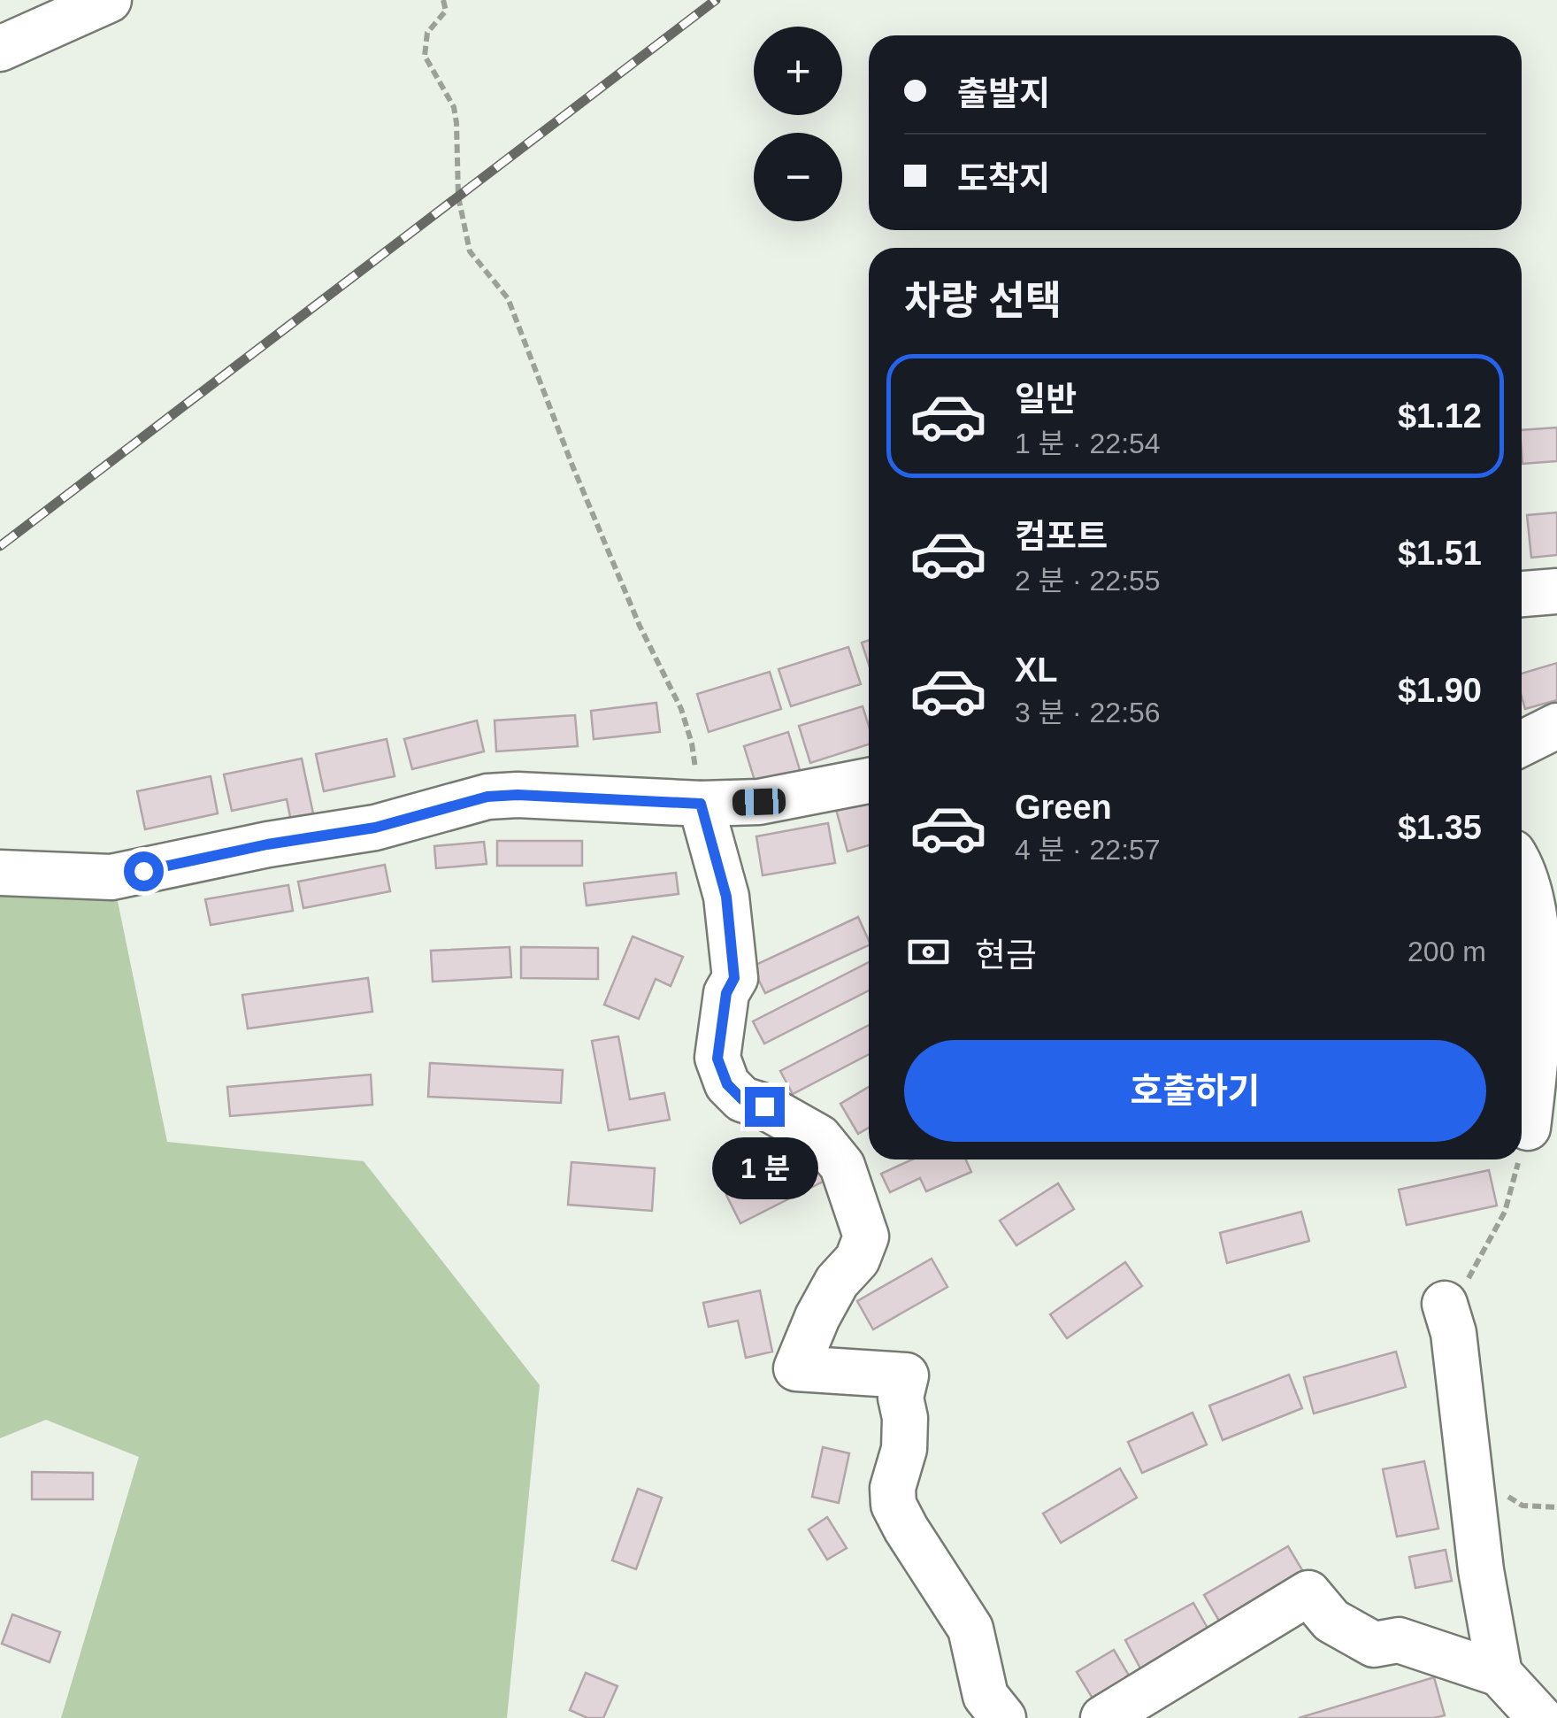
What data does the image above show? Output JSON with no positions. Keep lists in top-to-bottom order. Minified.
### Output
{"page":{"map_buttons":["+","−"],"banner":["출발지","도착지"],"heading":"차량 선택","list":[{"name":"일반","note":"1 분 · 22:54","value":"$1.12"},{"name":"컴포트","note":"2 분 · 22:55","value":"$1.51"},{"name":"XL","note":"3 분 · 22:56","value":"$1.90"},{"name":"Green","note":"4 분 · 22:57","value":"$1.35"}],"pay":["현금","200 m"],"buttons":"호출하기","bubble":"1 분"}}
